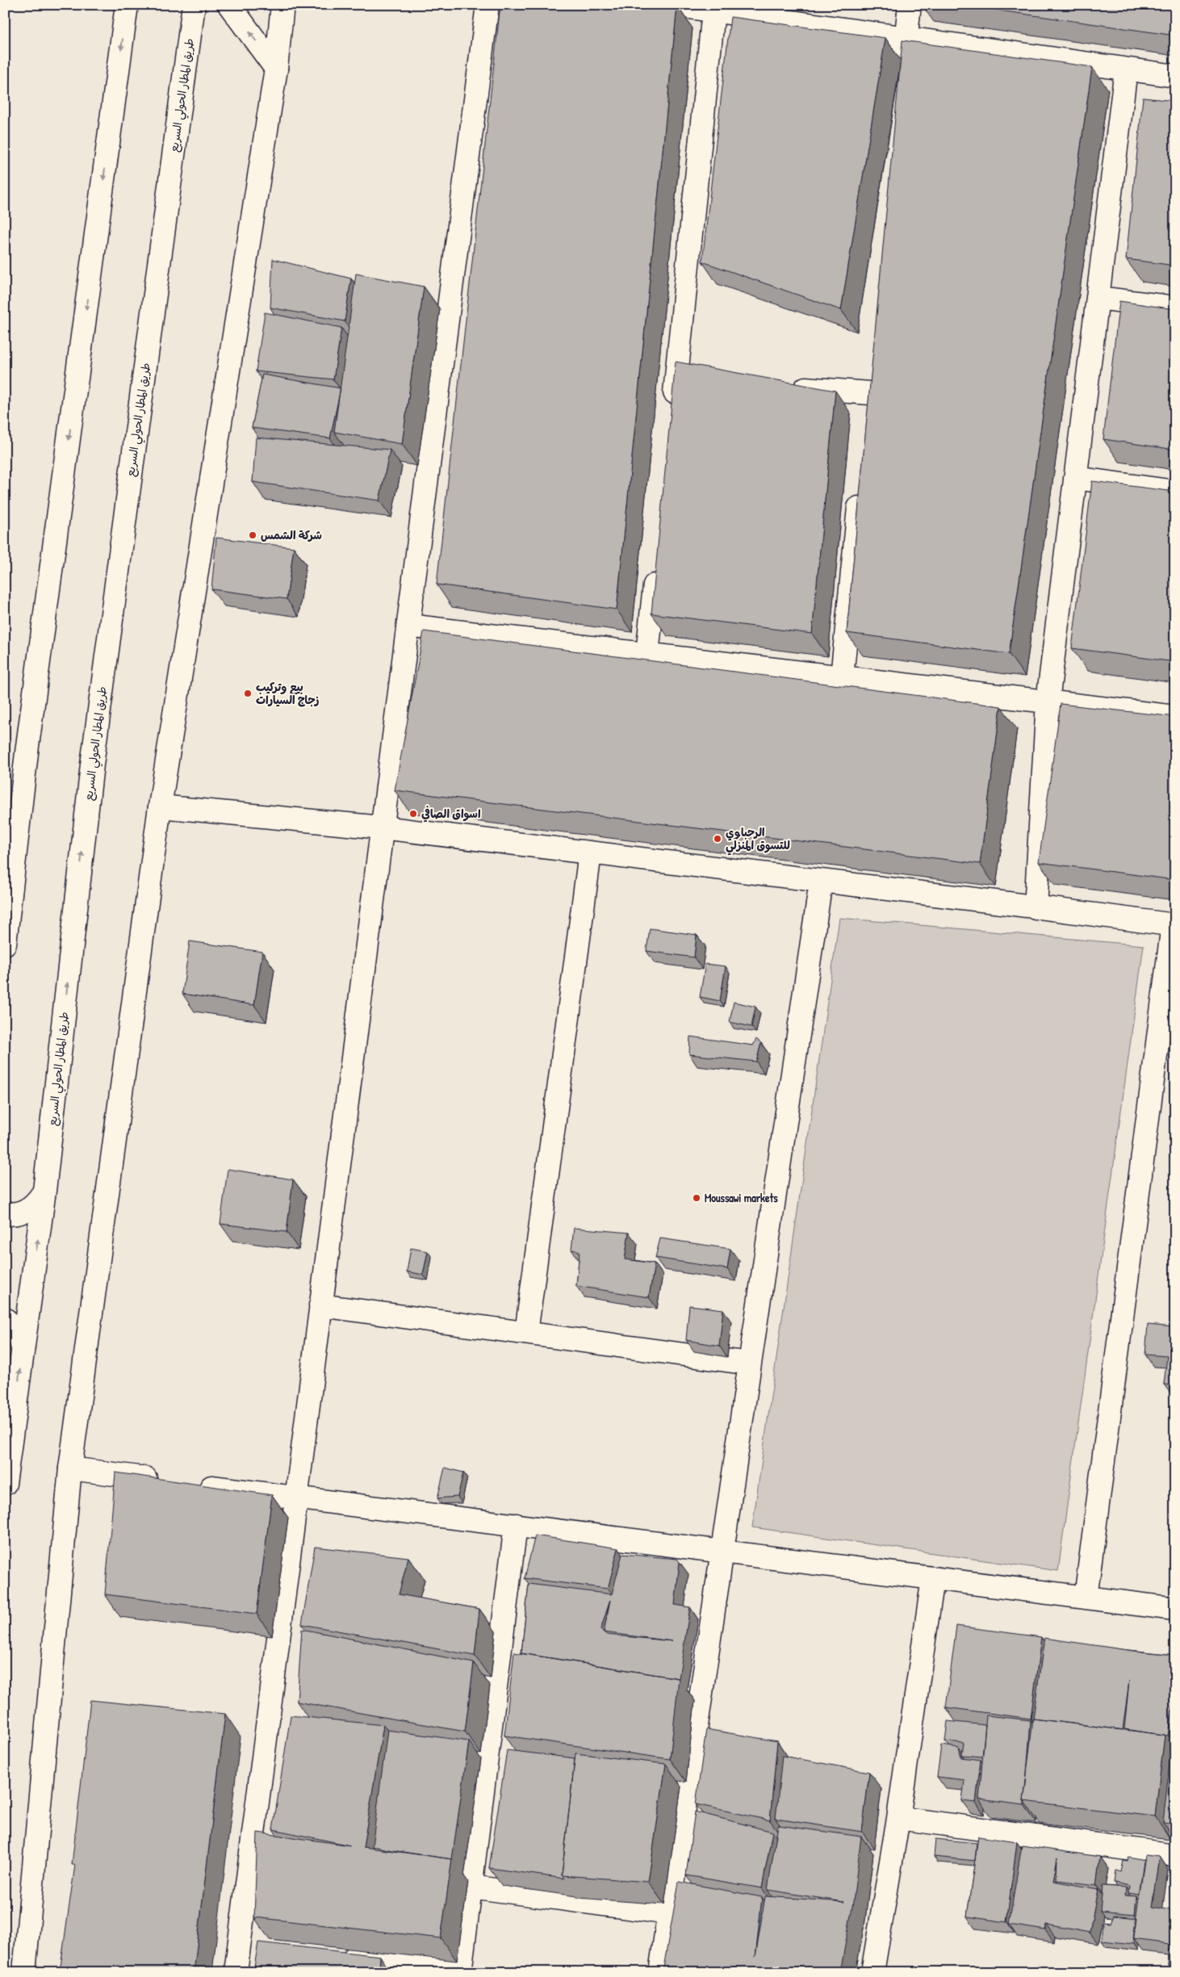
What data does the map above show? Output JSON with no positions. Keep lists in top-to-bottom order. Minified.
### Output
{"streets":{"main road":["طريق المطار الحولي السريع"]},"places":["شركة الشمس","بيع وتركيب زجاج السيارات","اسواق الصافي","الرحباوي للتسوق المنزلي","Moussawi markets"]}
